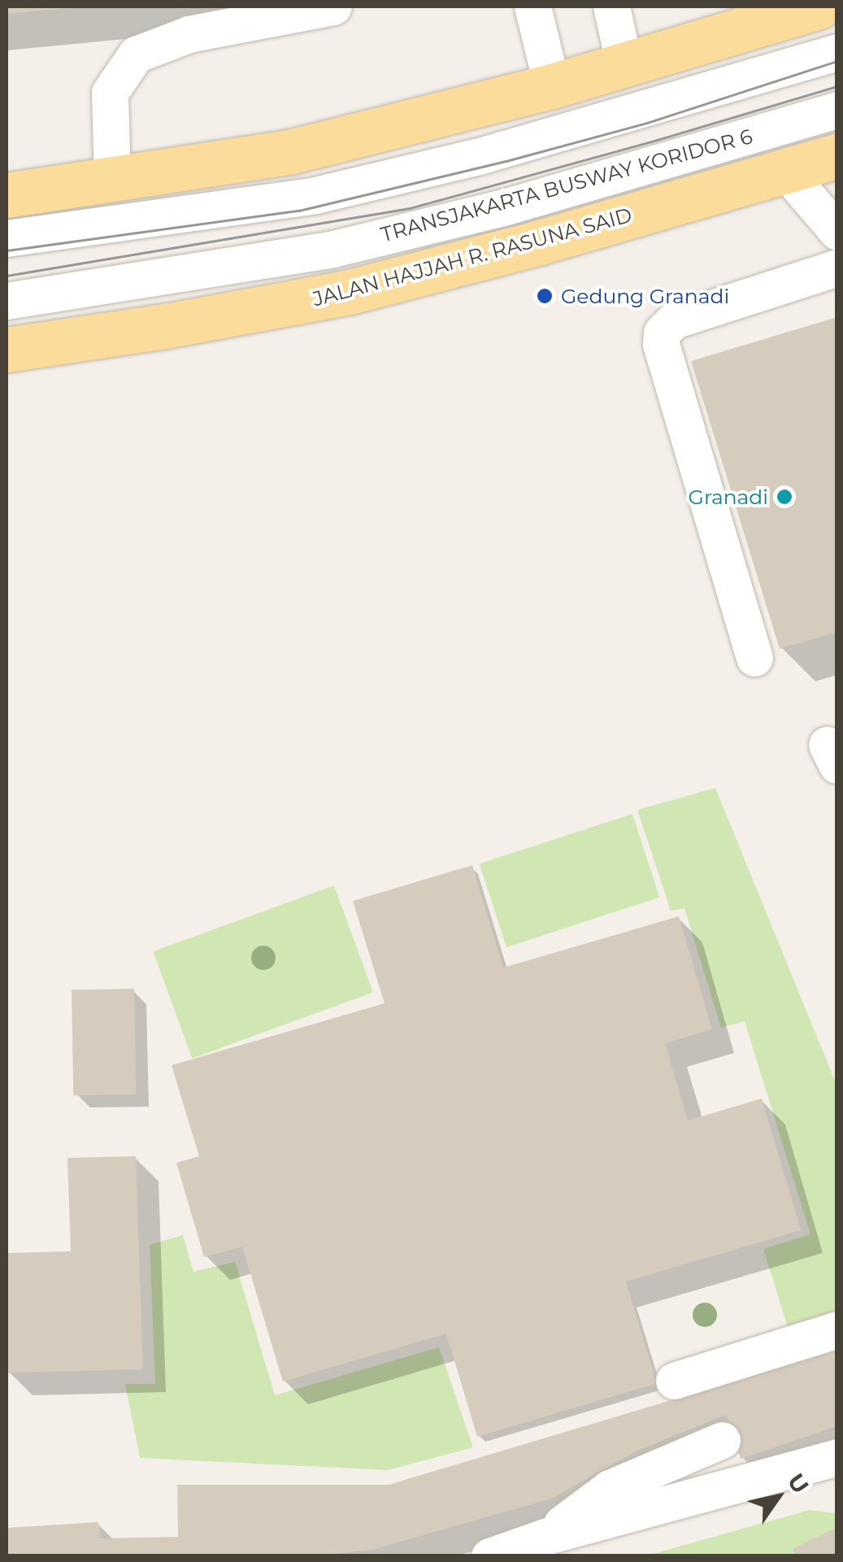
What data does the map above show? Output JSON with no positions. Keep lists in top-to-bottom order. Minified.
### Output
{"streets":{"main road":["JALAN HAJJAH R. RASUNA SAID"],"street":["TRANSJAKARTA BUSWAY KORIDOR 6"]},"places":["Gedung Granadi","Granadi"],"north":"top right"}
